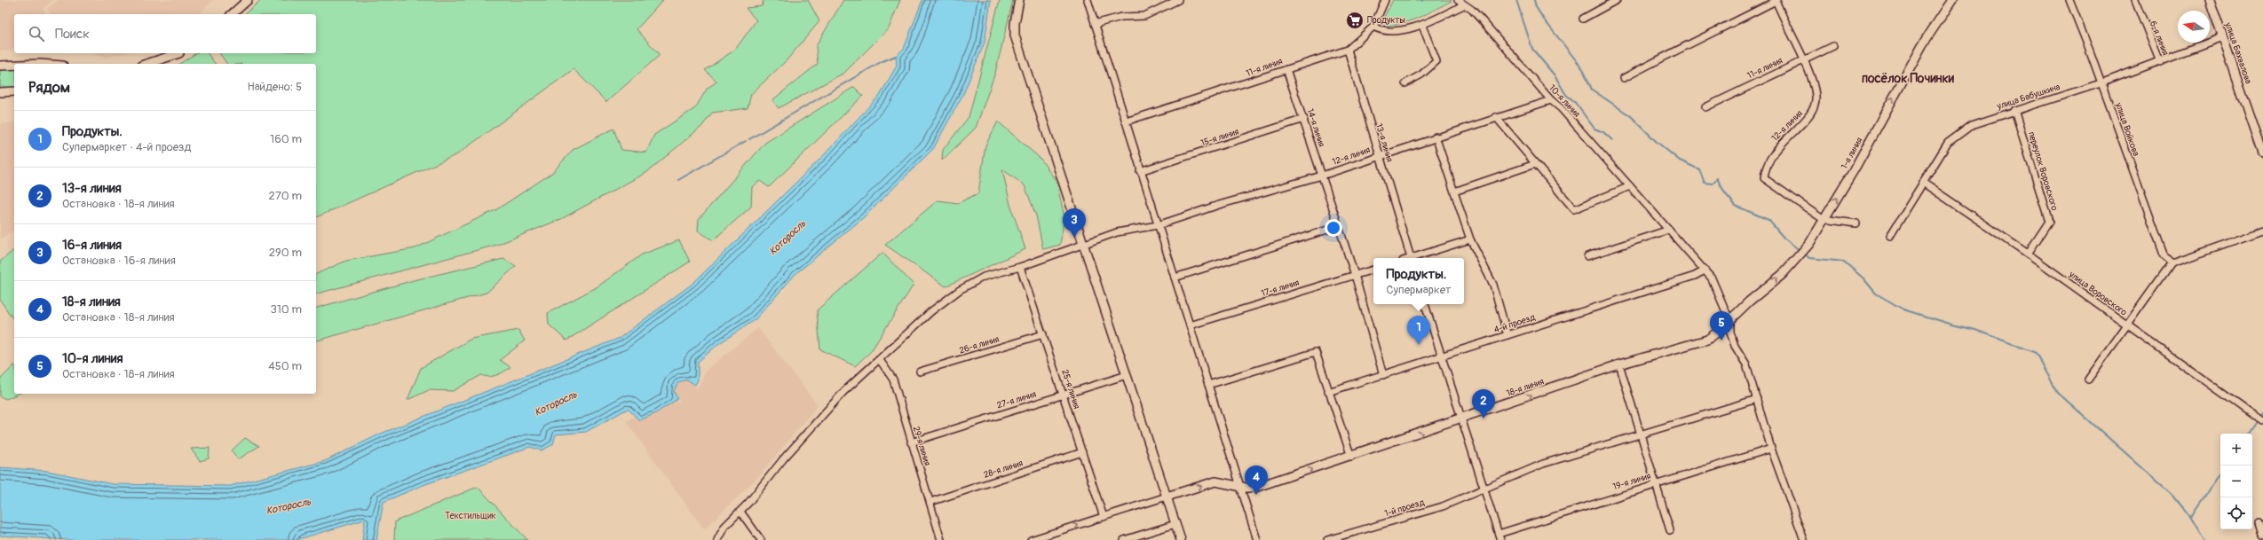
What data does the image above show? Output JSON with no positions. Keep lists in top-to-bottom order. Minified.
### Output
{"streets":{"street":["6-я линия","улица Бахвалова","11-я линия","улица Бабушкина","10-я линия","12-я линия","14-я линия","улица Войкова","15-я линия","13-я линия","1-я линия","переулок Воровского","17-я линия","улица Воровского","4-й проезд","26-я линия","18-я линия","25-я линия","27-я линия","29-я линия","28-я линия","19-я линия","1-й проезд"]},"crossings":[["6-я линия","улица Бабушкина"],["улица Бахвалова","улица Бабушкина"],["11-я линия","12-я линия"],["11-я линия","14-я линия"],["11-я линия","13-я линия"],["улица Бабушкина","улица Войкова"],["улица Бабушкина","переулок Воровского"],["улица Бабушкина","улица Воровского"],["10-я линия","12-я линия"],["10-я линия","4-й проезд"],["10-я линия","18-я линия"],["10-я линия","19-я линия"],["10-я линия","1-й проезд"],["12-я линия","14-я линия"],["12-я линия","13-я линия"],["12-я линия","1-я линия"],["12-я линия","25-я линия"],["12-я линия","29-я линия"],["14-я линия","15-я линия"],["14-я линия","17-я линия"],["14-я линия","4-й проезд"],["1-я линия","18-я линия"],["переулок Воровского","улица Воровского"],["26-я линия","25-я линия"],["18-я линия","25-я линия"],["25-я линия","27-я линия"],["25-я линия","28-я линия"],["27-я линия","29-я линия"],["29-я линия","28-я линия"]],"one_way":["1-я линия","18-я линия"],"districts":["посёлок Починки"],"water":["Которосль"],"parks":["Текстильщик"],"places":{"supermarket":["Продукты"]},"north":"left","page":{"search":"Поиск","heading":["Рядом","Найдено: 5"],"list":[{"mark":"1","name":"Продукты.","note":"Супермаркет · 4-й проезд","value":"160 m"},{"mark":"2","name":"13-я линия","note":"Остановка · 18-я линия","value":"270 m"},{"mark":"3","name":"16-я линия","note":"Остановка · 16-я линия","value":"290 m"},{"mark":"4","name":"18-я линия","note":"Остановка · 18-я линия","value":"310 m"},{"mark":"5","name":"10-я линия","note":"Остановка · 18-я линия","value":"450 m"}],"pins":["3","5","1","2","4"],"popup":["Продукты.","Супермаркет"],"map_buttons":["+","−"]}}
